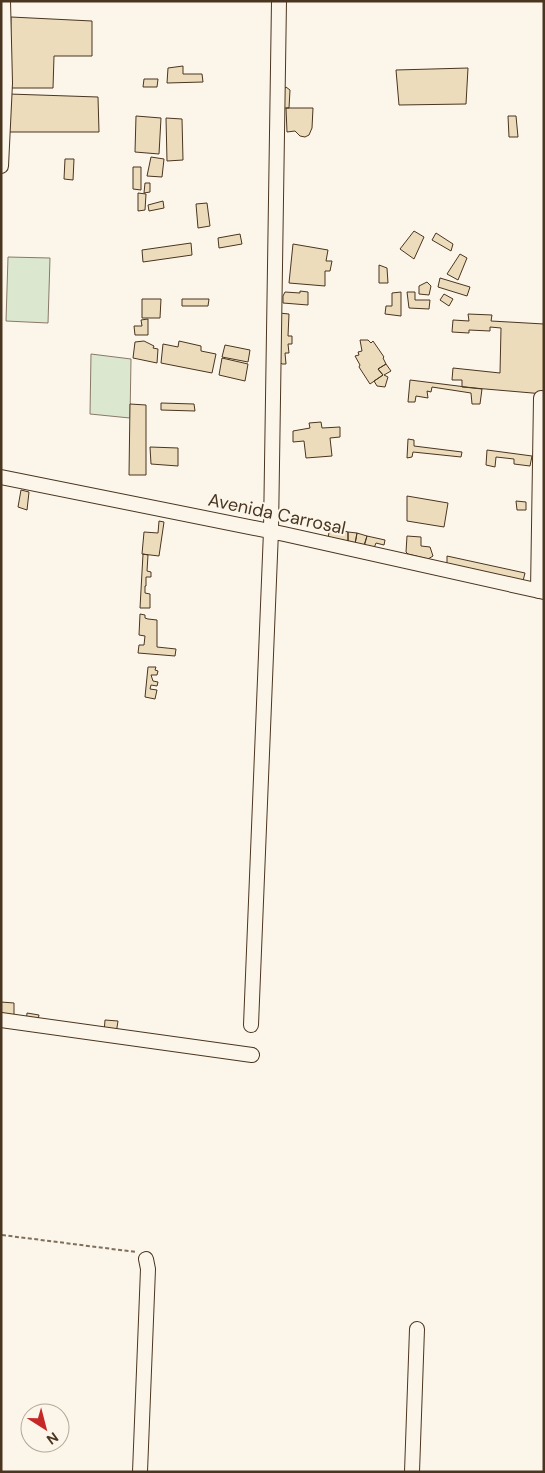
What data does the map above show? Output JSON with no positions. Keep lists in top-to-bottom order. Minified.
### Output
{"streets":{"street":["Avenida Carrosal"]},"north":"bottom right"}
